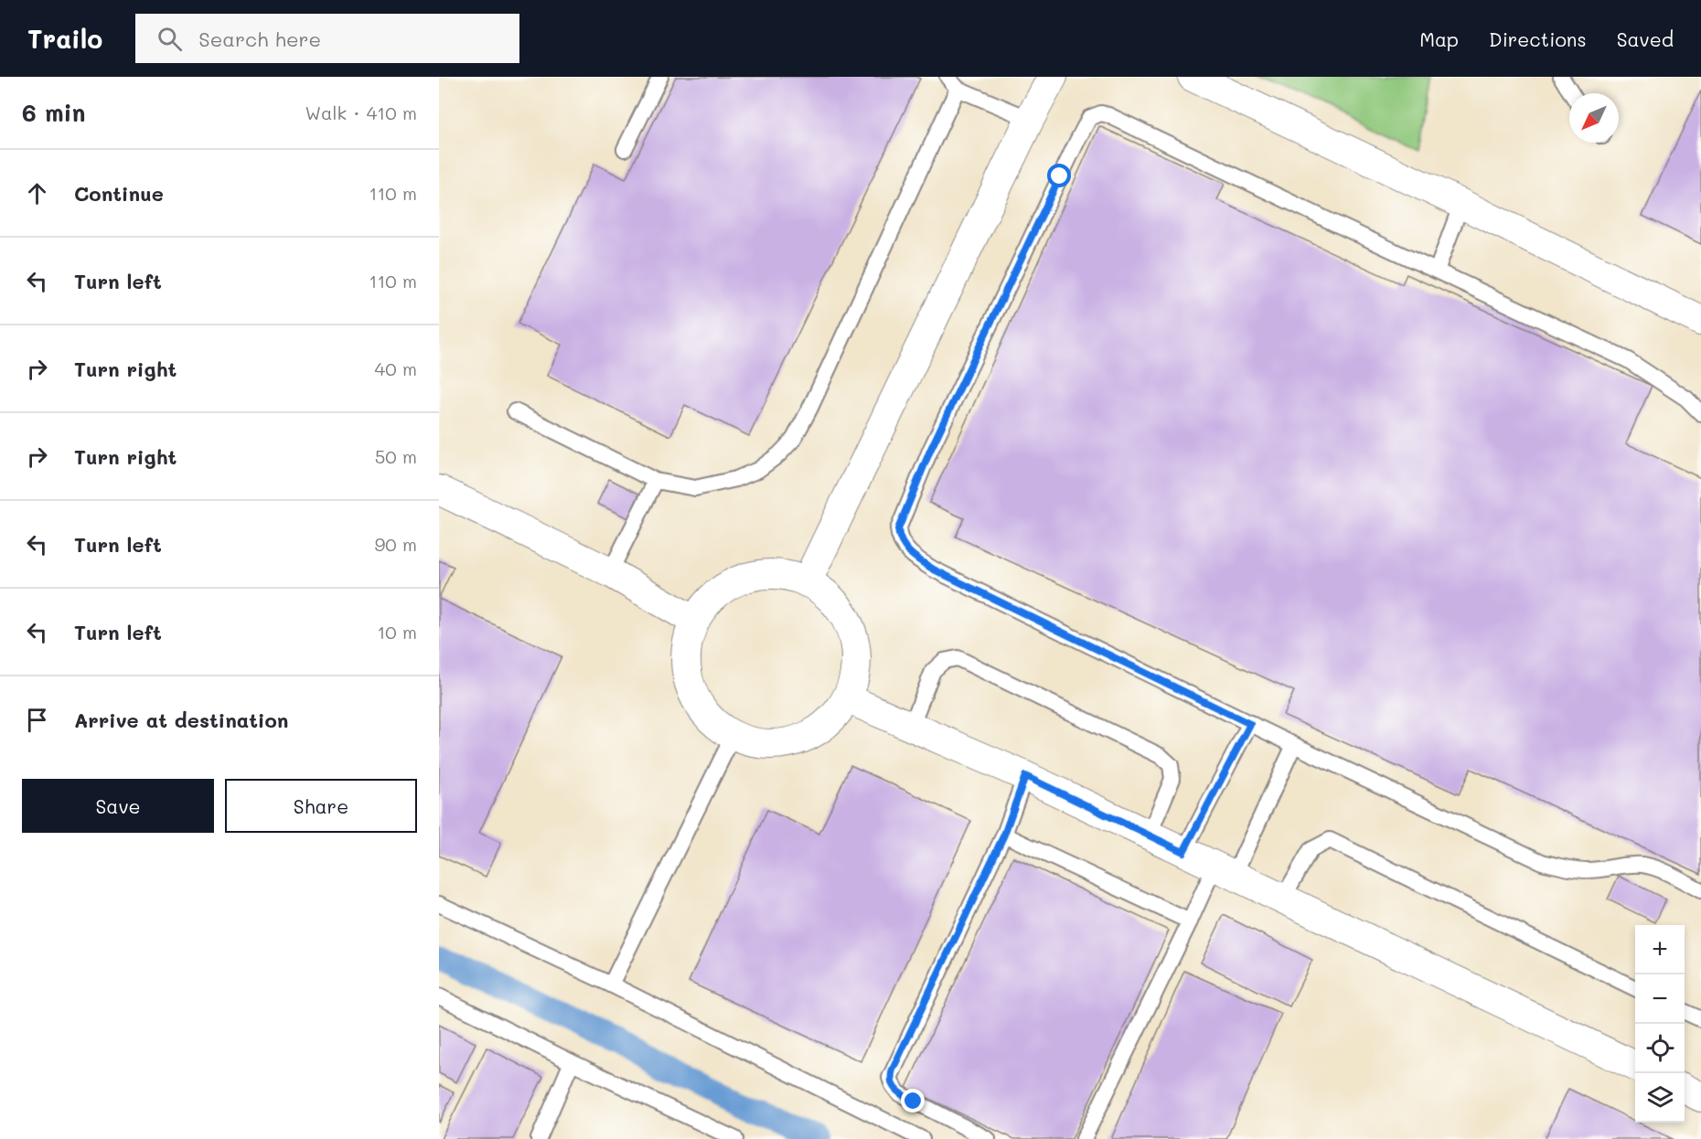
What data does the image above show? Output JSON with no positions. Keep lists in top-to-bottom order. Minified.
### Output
{"north":"bottom left","page":{"header":"Trailo","search":"Search here","nav":["Map","Directions","Saved"],"heading":["6 min","Walk · 410 m"],"list":[["Continue","110 m"],["Turn left","110 m"],["Turn right","40 m"],["Turn right","50 m"],["Turn left","90 m"],["Turn left","10 m"],"Arrive at destination"],"buttons":["Save","Share"],"map_buttons":["+","−"]}}
